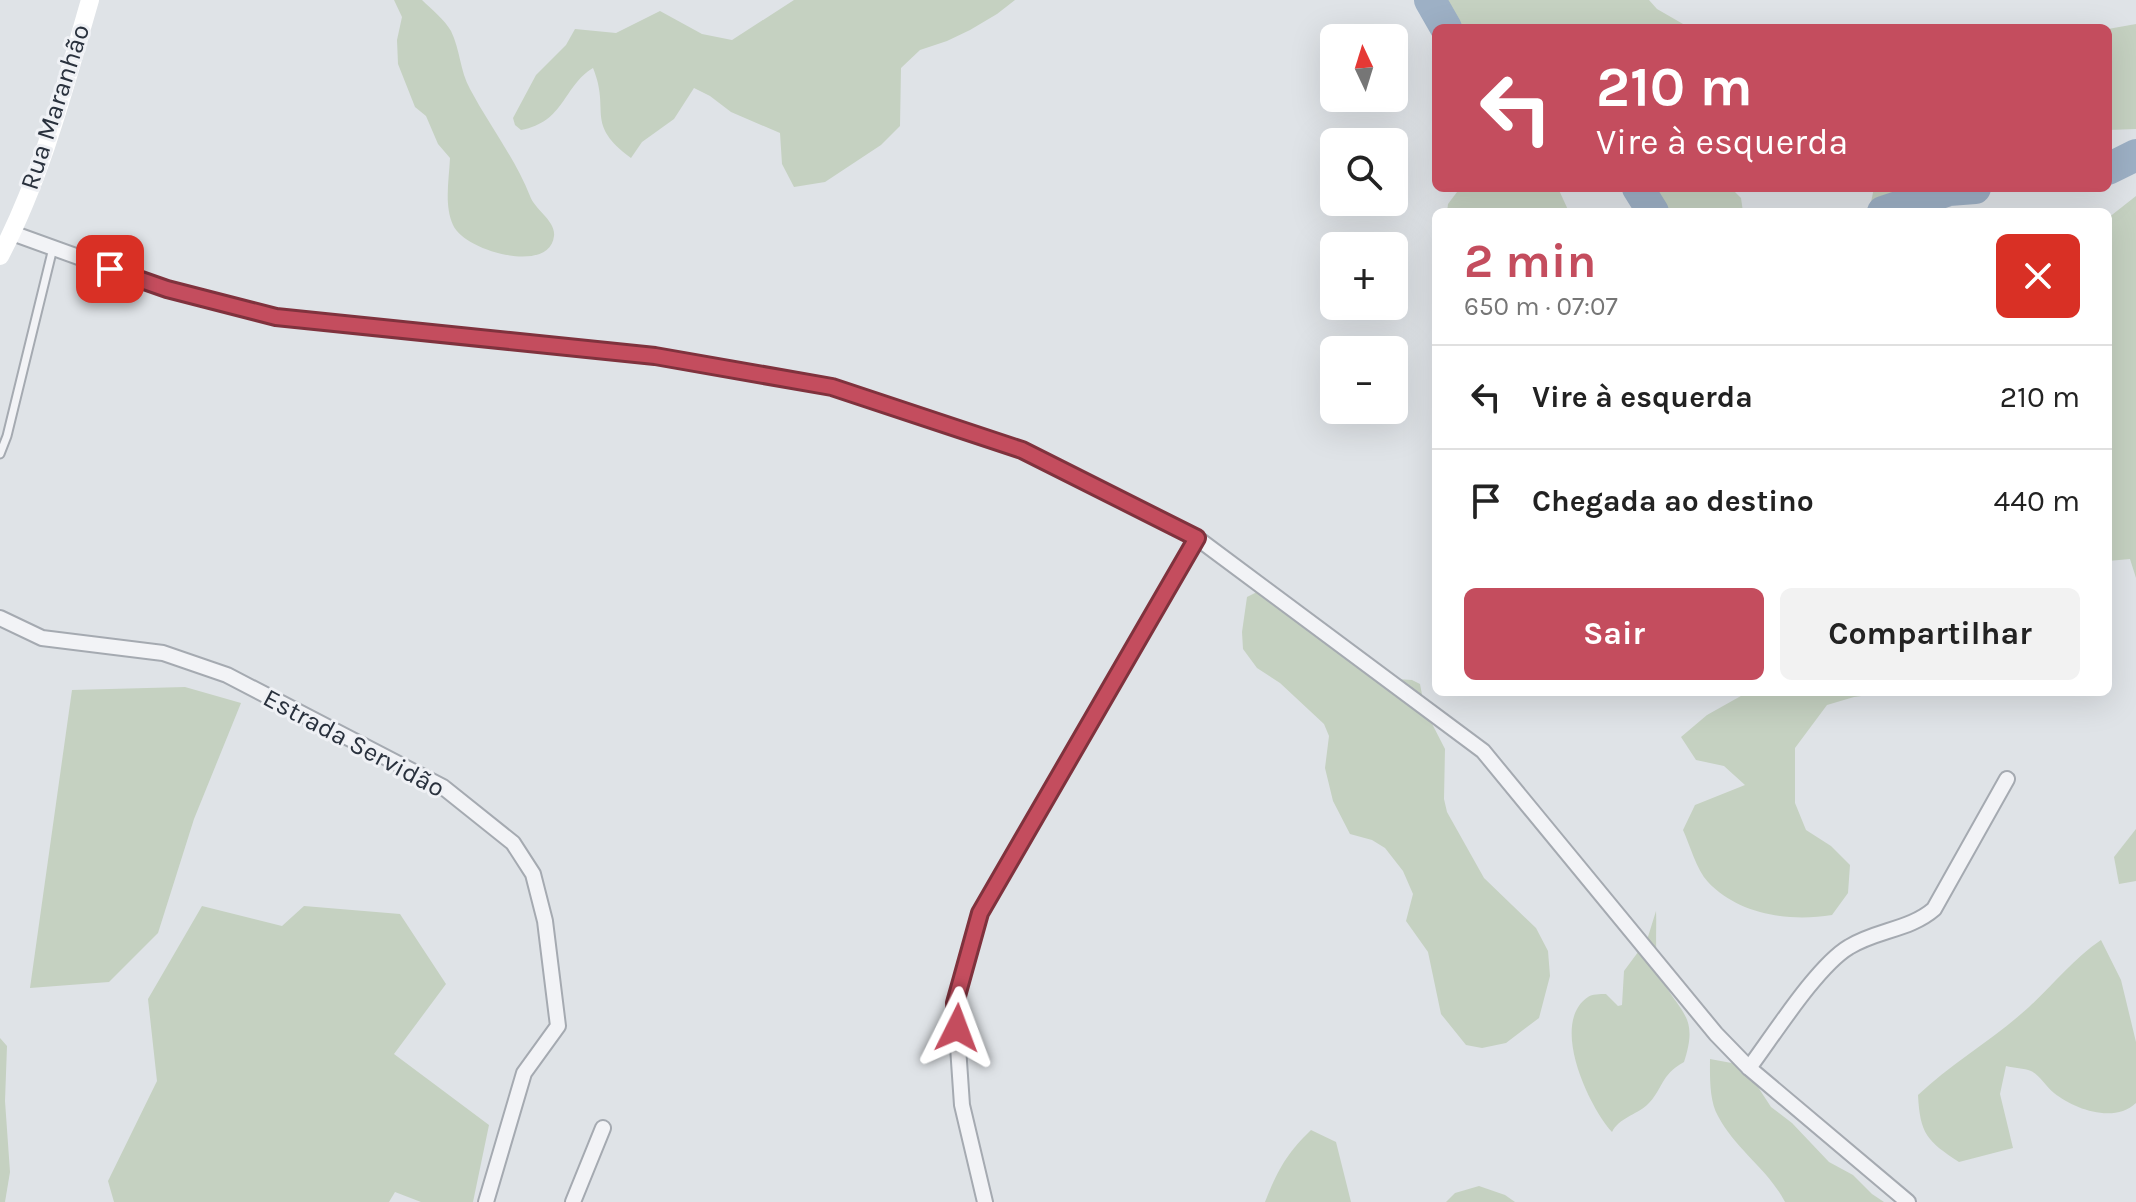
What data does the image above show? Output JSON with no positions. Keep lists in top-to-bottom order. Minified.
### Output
{"streets":{"main road":["Rua Maranhão"],"street":["Estrada Servidão"]},"north":"top","page":{"map_buttons":["+","−"],"turn":["210 m","Vire à esquerda"],"heading":["2 min","650 m · 07:07"],"list":[{"name":"Vire à esquerda","value":"210 m"},{"name":"Chegada ao destino","value":"440 m"}],"buttons":["Sair","Compartilhar"]}}
